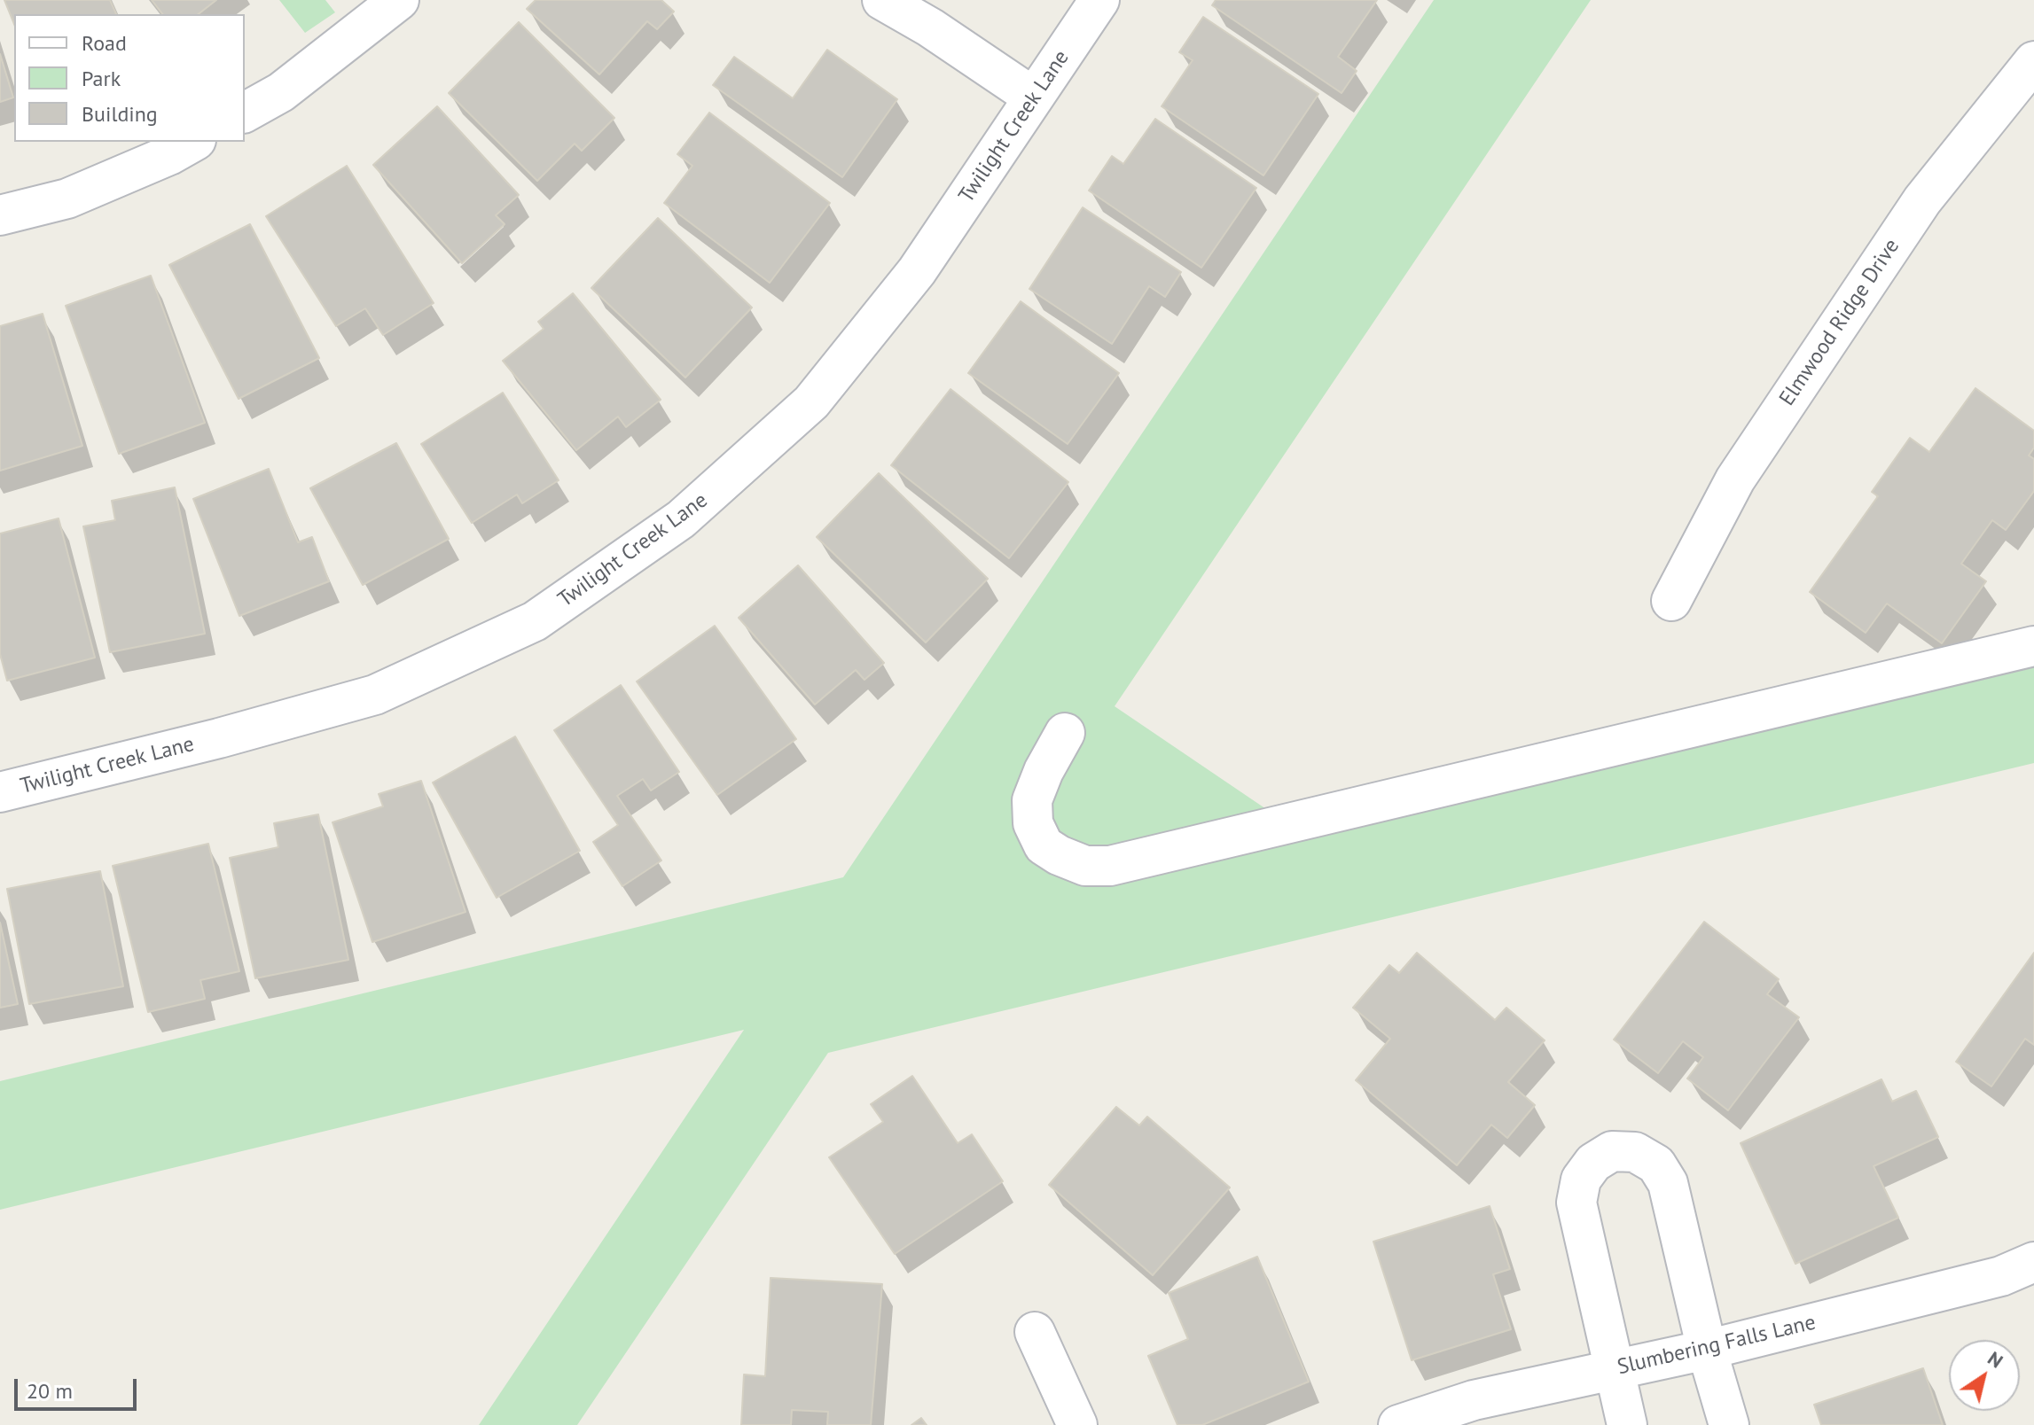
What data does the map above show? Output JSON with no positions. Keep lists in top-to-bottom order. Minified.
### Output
{"streets":{"street":["Twilight Creek Lane","Elmwood Ridge Drive","Slumbering Falls Lane"]},"legend":["Road","Park","Building"],"scale_bar":"20 m","north":"top right"}
